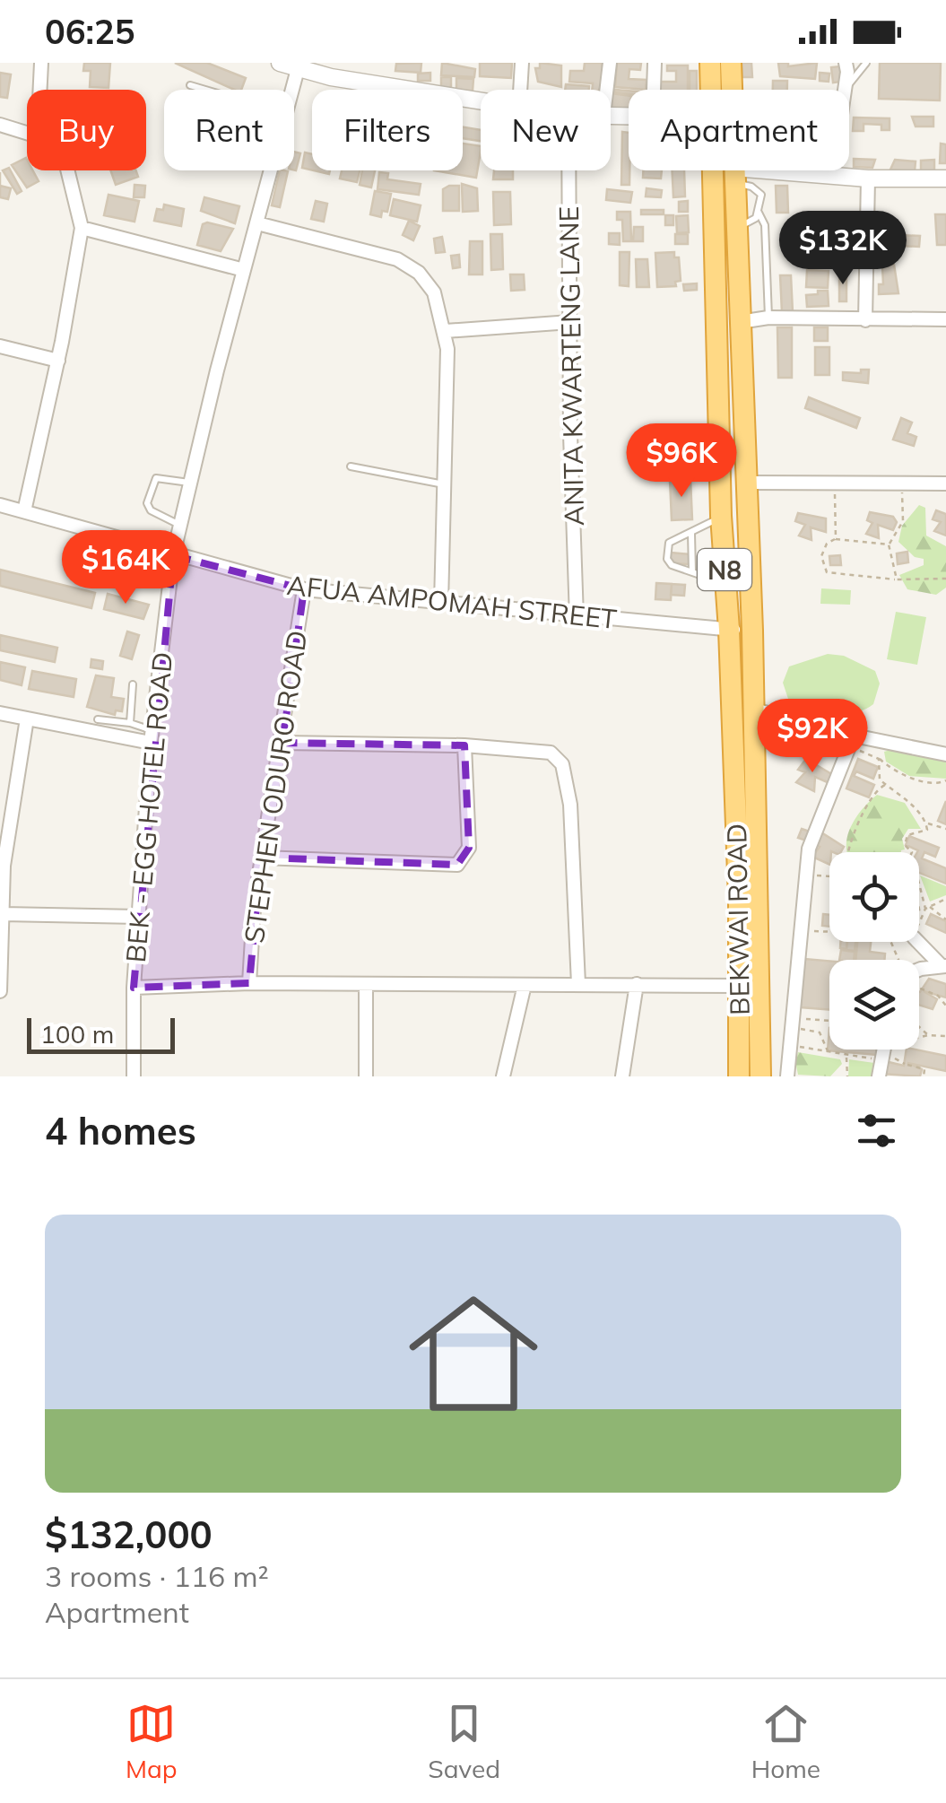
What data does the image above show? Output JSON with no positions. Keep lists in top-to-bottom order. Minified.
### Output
{"streets":{"highway":["N8","BEKWAI ROAD"],"street":["ANITA KWARTENG LANE","AFUA AMPOMAH STREET","STEPHEN ODURO ROAD","BEK - EGG HOTEL ROAD"]},"crossings":[["ANITA KWARTENG LANE","AFUA AMPOMAH STREET"],["AFUA AMPOMAH STREET","STEPHEN ODURO ROAD"],["AFUA AMPOMAH STREET","BEK - EGG HOTEL ROAD"],["AFUA AMPOMAH STREET","BEKWAI ROAD"]],"scale_bar":"100 m","page":{"status":"06:25","chip":["Buy","Rent","Filters","New","Apartment"],"price":["$132K","$96K","$164K","$92K"],"scale":"100 m","heading":"4 homes","list":[{"name":"$132,000","note":"3 rooms · 116 m² · Apartment"}],"tabs":["Map","Saved","Home"]}}
